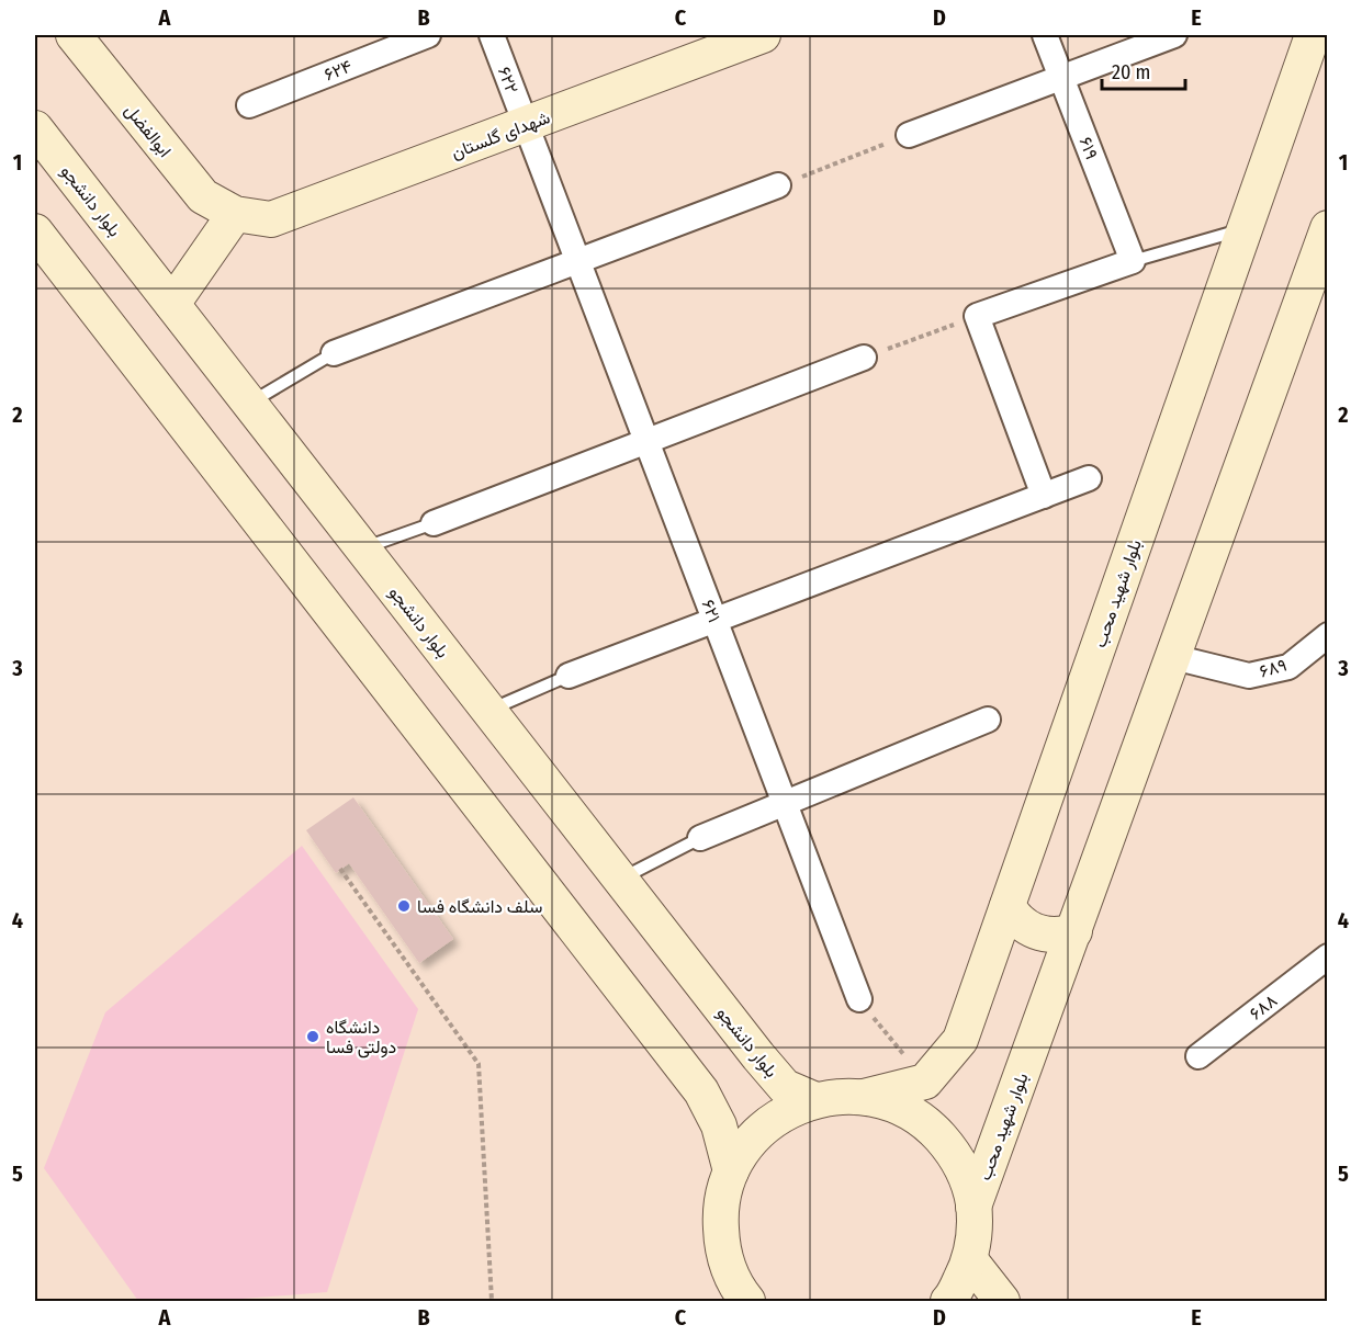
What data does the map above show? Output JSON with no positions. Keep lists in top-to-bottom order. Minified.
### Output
{"streets":{"main road":["ابوالفضل","شهدای گلستان","بلوار دانشجو","بلوار شهید محب"],"street":["۶۲۴","۶۲۲","۶۱۹","۶۲۱","۶۸۹","۶۸۸"]},"crossings":[["۶۲۲","شهدای گلستان"],["۶۲۲","۶۲۱"],["ابوالفضل","شهدای گلستان"],["شهدای گلستان","۶۲۱"],["بلوار شهید محب","۶۸۹"]],"places":["سلف دانشگاه فسا","دانشگاه دولتی فسا"],"scale_bar":"20 m","grid":{"columns":["A","B","C","D","E"],"rows":["1","2","3","4","5"]}}
